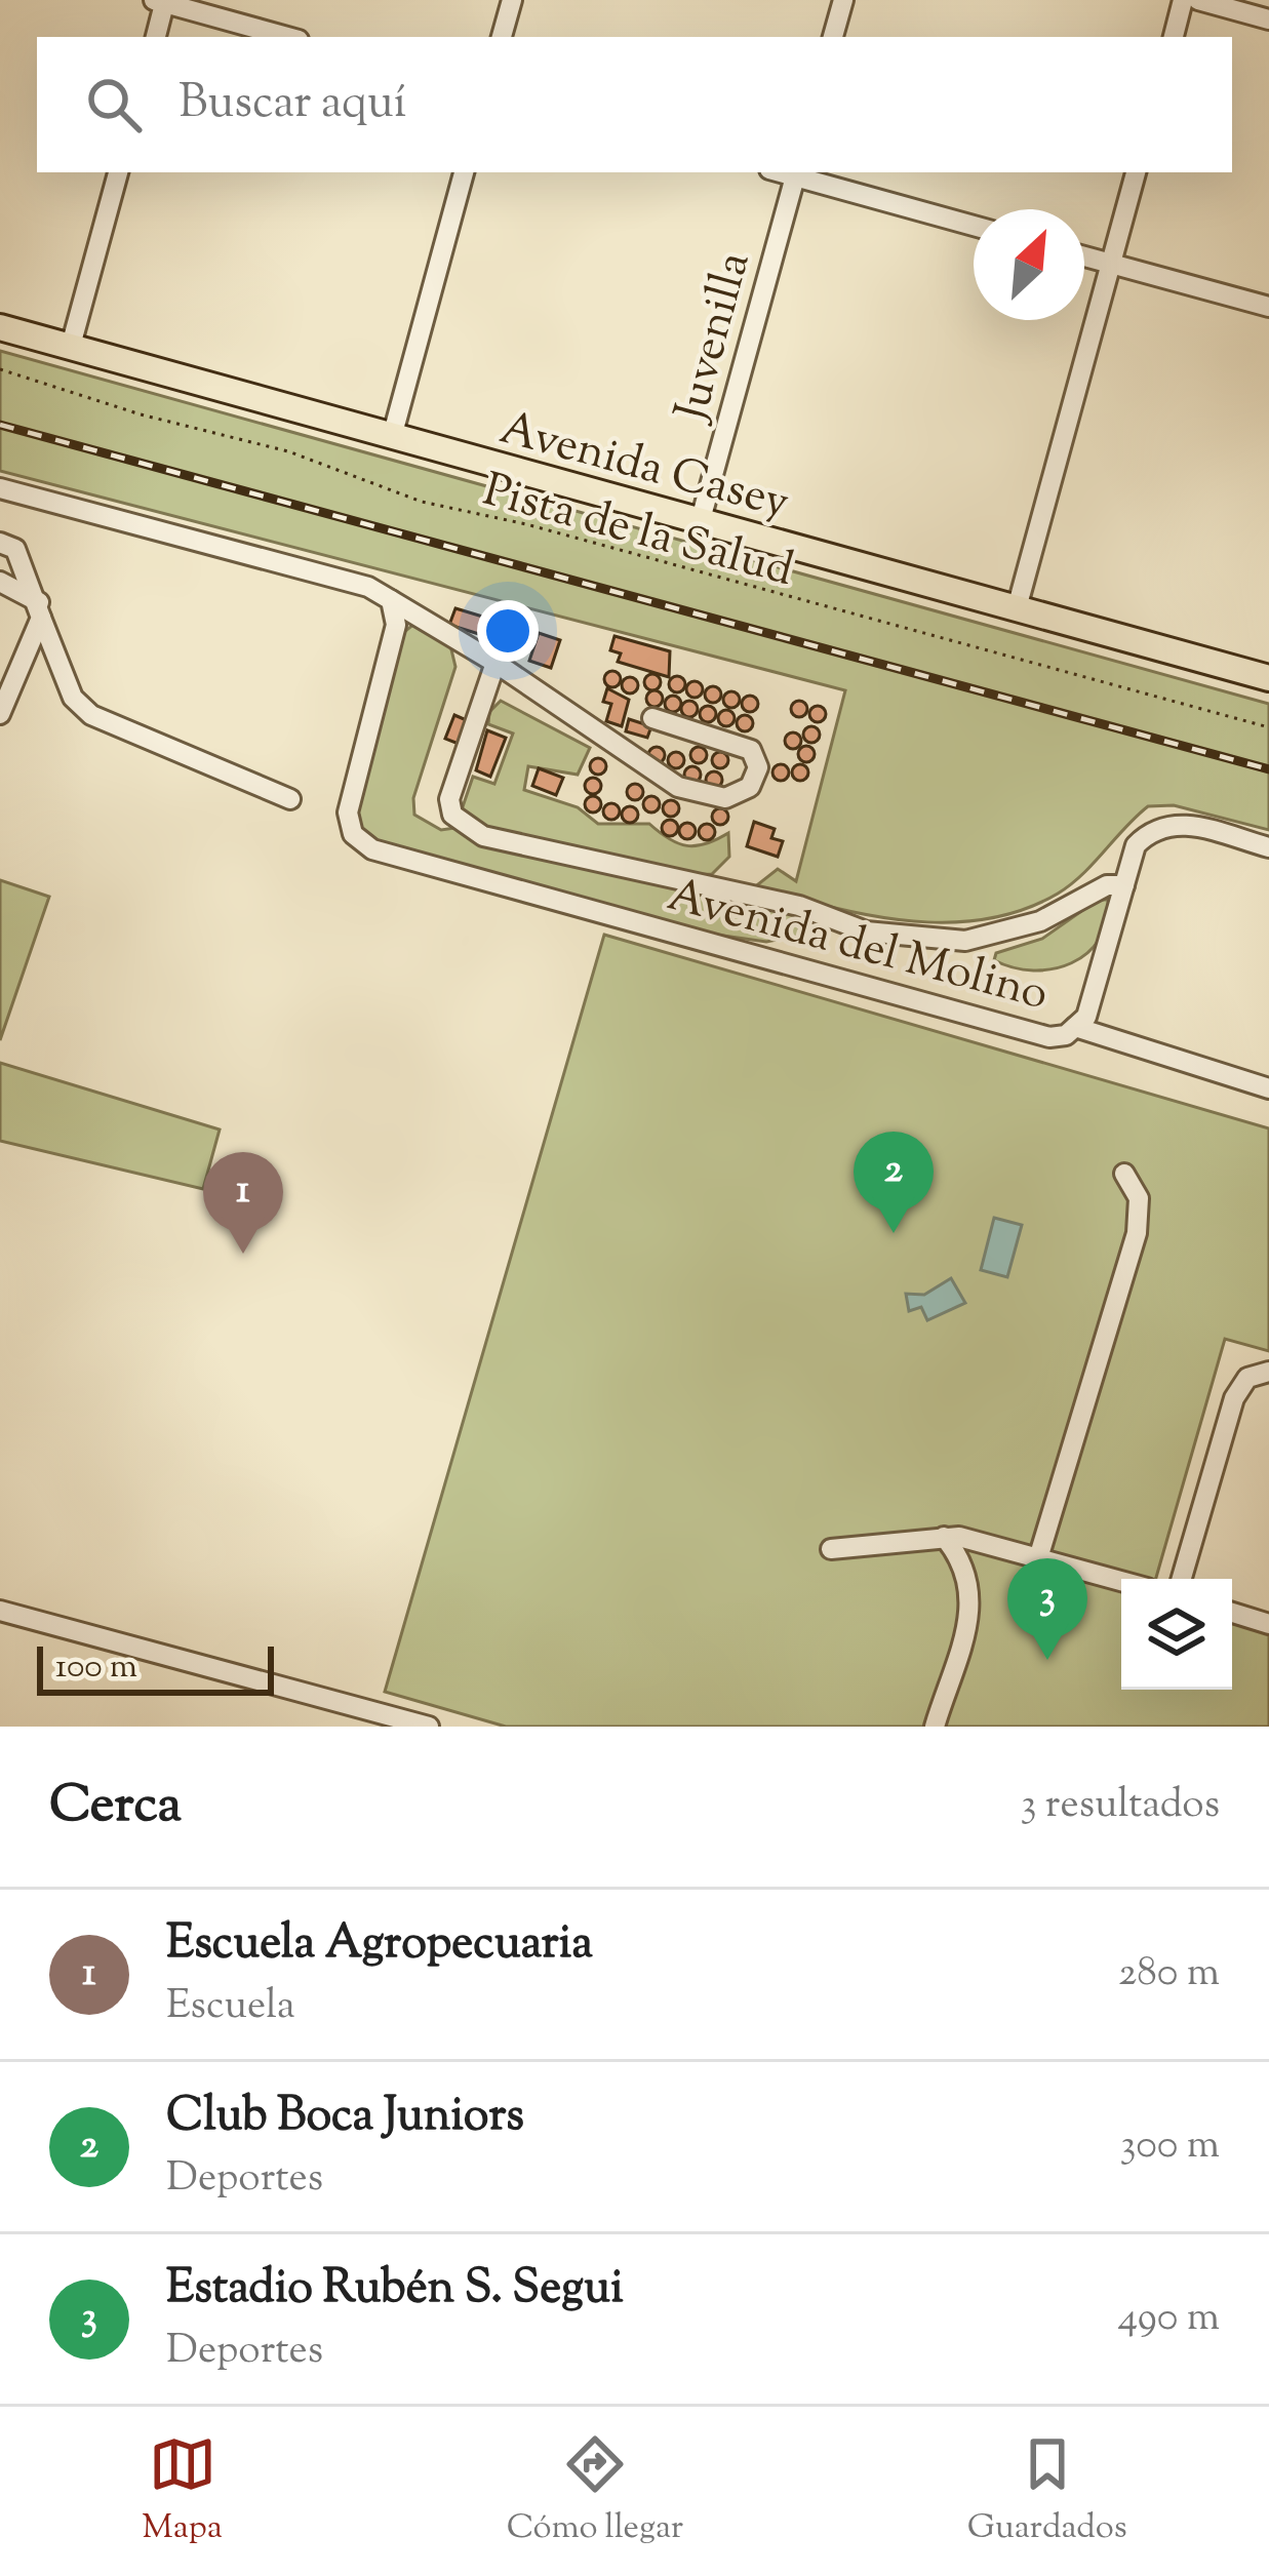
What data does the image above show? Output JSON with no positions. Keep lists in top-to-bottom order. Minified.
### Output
{"streets":{"main road":["Avenida Casey"],"street":["Juvenilla","Avenida del Molino"],"path":["Pista de la Salud"]},"crossings":[["Juvenilla","Avenida Casey"]],"scale_bar":"100 m","north":"top right","page":{"search":"Buscar aquí","pins":["2","1","3"],"scale":"100 m","heading":["Cerca","3 resultados"],"list":[{"mark":"1","name":"Escuela Agropecuaria","note":"Escuela","value":"280 m"},{"mark":"2","name":"Club Boca Juniors","note":"Deportes","value":"300 m"},{"mark":"3","name":"Estadio Rubén S. Segui","note":"Deportes","value":"490 m"}],"nav":["Mapa","Cómo llegar","Guardados"]}}
